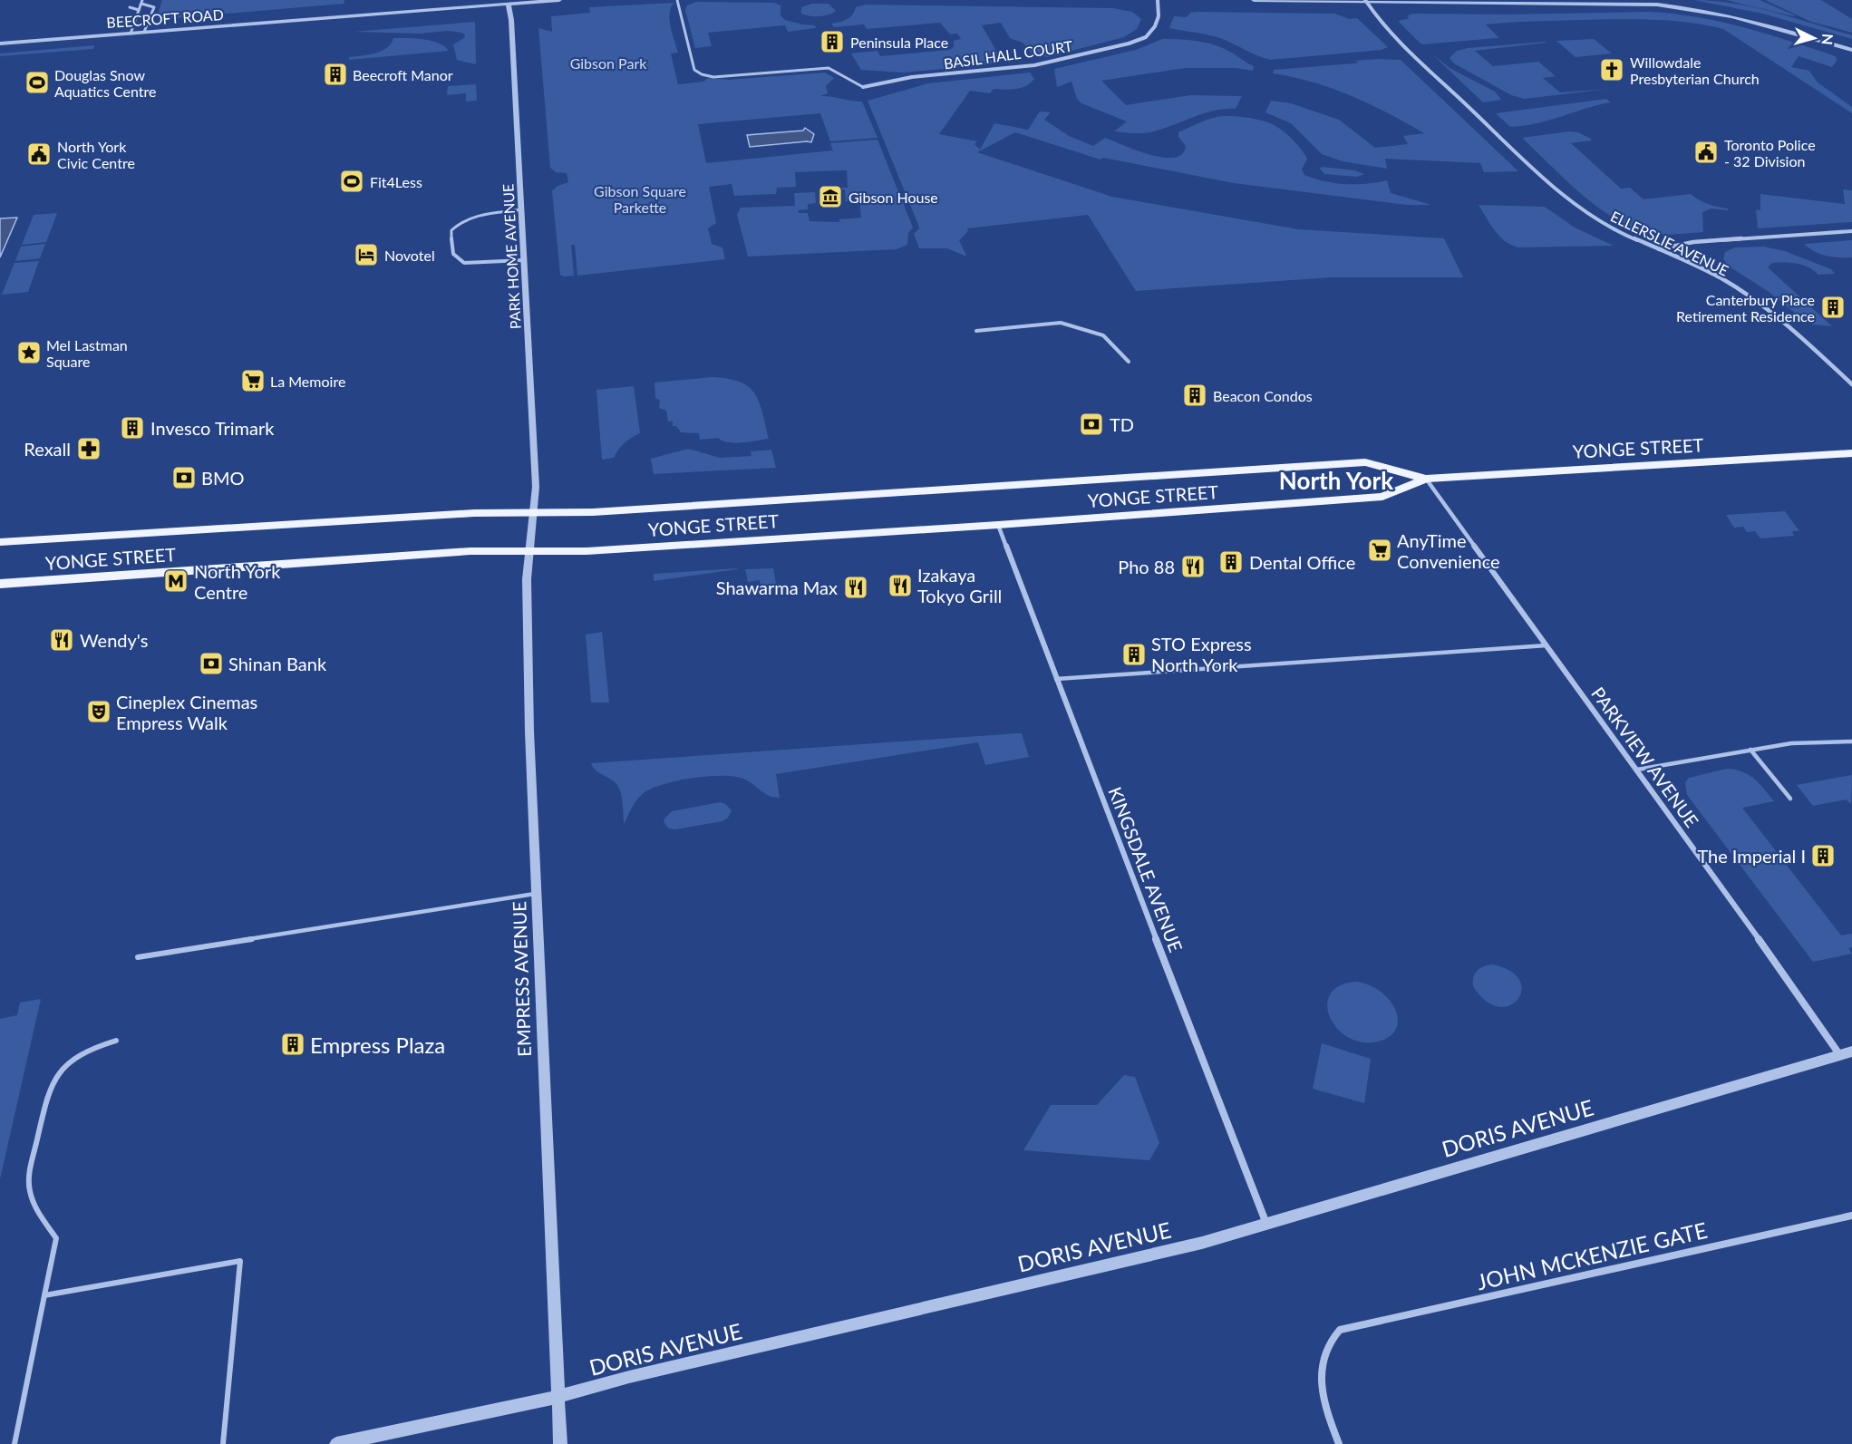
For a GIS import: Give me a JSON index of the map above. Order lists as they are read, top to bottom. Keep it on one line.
{"streets":{"main road":["YONGE STREET"],"street":["BEECROFT ROAD","BASIL HALL COURT","ELLERSLIE AVENUE","PARK HOME AVENUE","PARKVIEW AVENUE","KINGSDALE AVENUE","EMPRESS AVENUE","DORIS AVENUE","JOHN MCKENZIE GATE"]},"crossings":[["BEECROFT ROAD","PARK HOME AVENUE"],["PARK HOME AVENUE","YONGE STREET"],["PARK HOME AVENUE","EMPRESS AVENUE"],["YONGE STREET","PARKVIEW AVENUE"],["YONGE STREET","KINGSDALE AVENUE"],["YONGE STREET","EMPRESS AVENUE"],["PARKVIEW AVENUE","DORIS AVENUE"],["KINGSDALE AVENUE","DORIS AVENUE"],["EMPRESS AVENUE","DORIS AVENUE"]],"districts":["North York"],"parks":["Gibson Park","Gibson Square Parkette"],"places":{"building":["Peninsula Place","Beecroft Manor","Canterbury Place Retirement Residence","Beacon Condos","Invesco Trimark","Dental Office","STO Express North York","The Imperial I","Empress Plaza"],"church":["Willowdale Presbyterian Church"],"sports":["Douglas Snow Aquatics Centre","Fit4Less"],"public building":["Toronto Police - 32 Division","North York Civic Centre"],"museum":["Gibson House"],"hotel":["Novotel"],"place":["Mel Lastman Square"],"supermarket":["La Memoire","AnyTime Convenience"],"bank":["TD","BMO","Shinan Bank"],"pharmacy":["Rexall"],"restaurant":["Pho 88","Izakaya Tokyo Grill","Shawarma Max","Wendy's"],"metro station":["North York Centre"],"theatre":["Cineplex Cinemas Empress Walk"]},"north":"right"}
